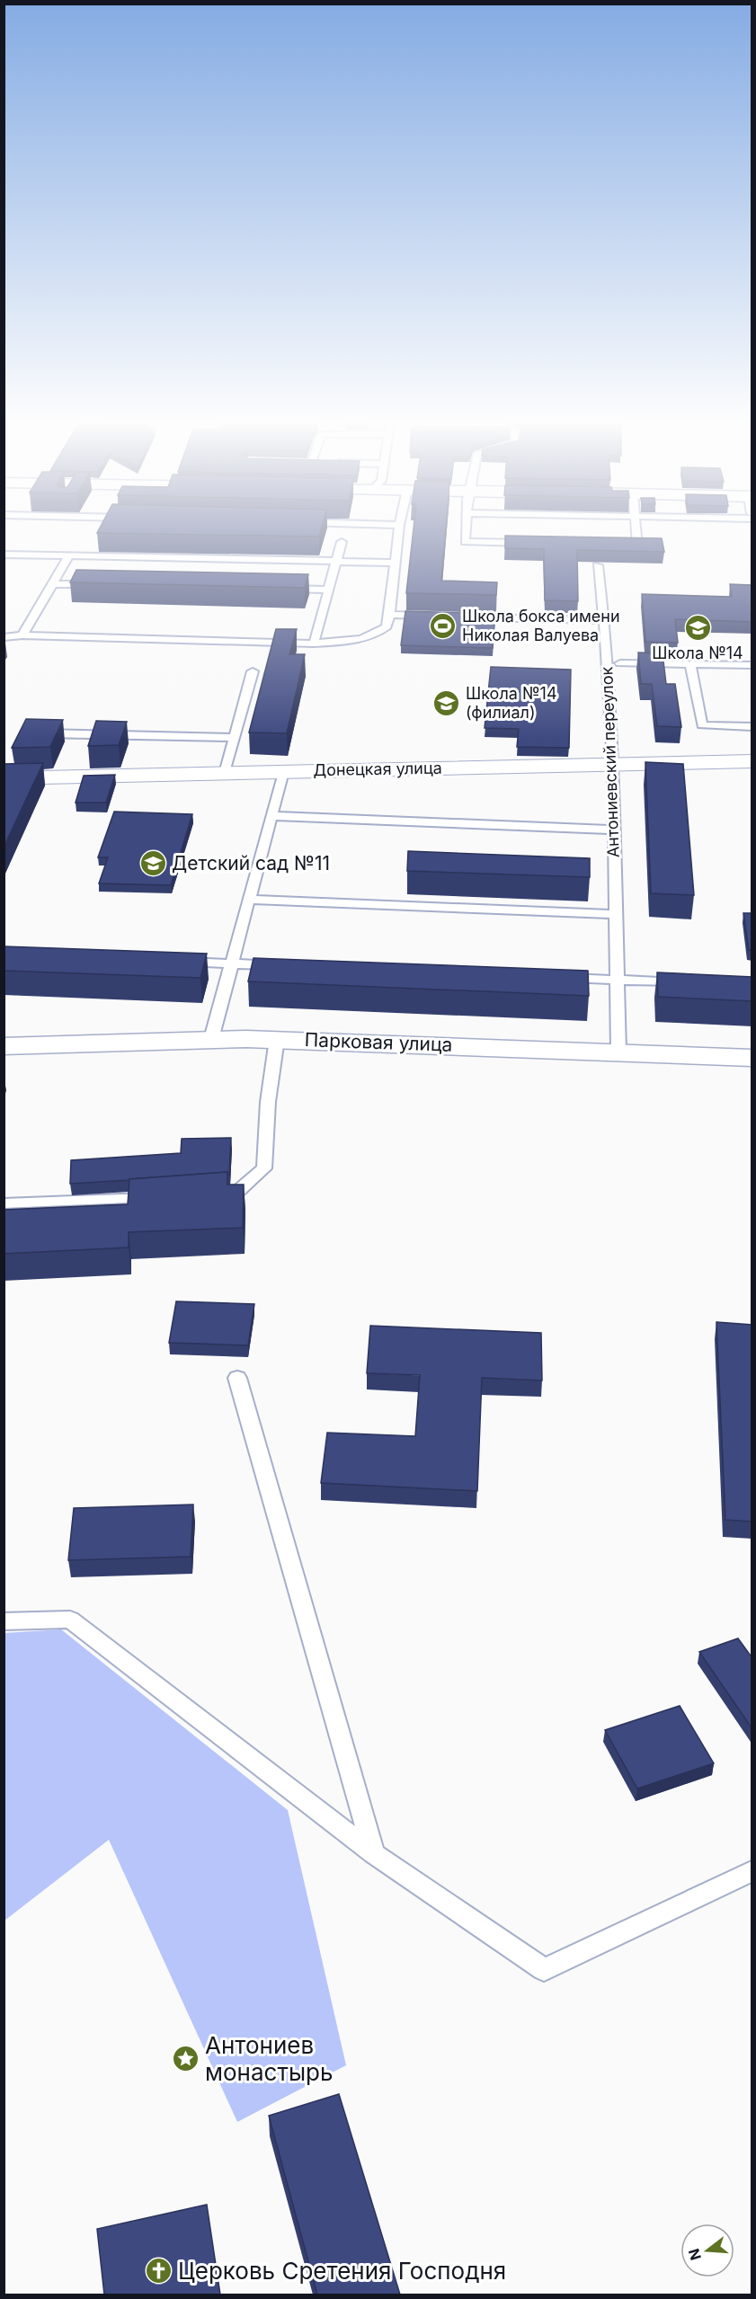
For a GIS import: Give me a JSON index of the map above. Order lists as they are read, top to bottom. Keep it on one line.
{"streets":{"main road":["Парковая улица"],"street":["Донецкая улица"],"lane":["Антониевский переулок"]},"crossings":[["Антониевский переулок","Донецкая улица"],["Антониевский переулок","Парковая улица"]],"places":{"sports":["Школа бокса имени Николая Валуева"],"school or university":["Школа №14","Школа №14 (филиал)","Детский сад №11"],"place":["Антониев монастырь"],"church":["Церковь Сретения Господня"]},"north":"left"}
